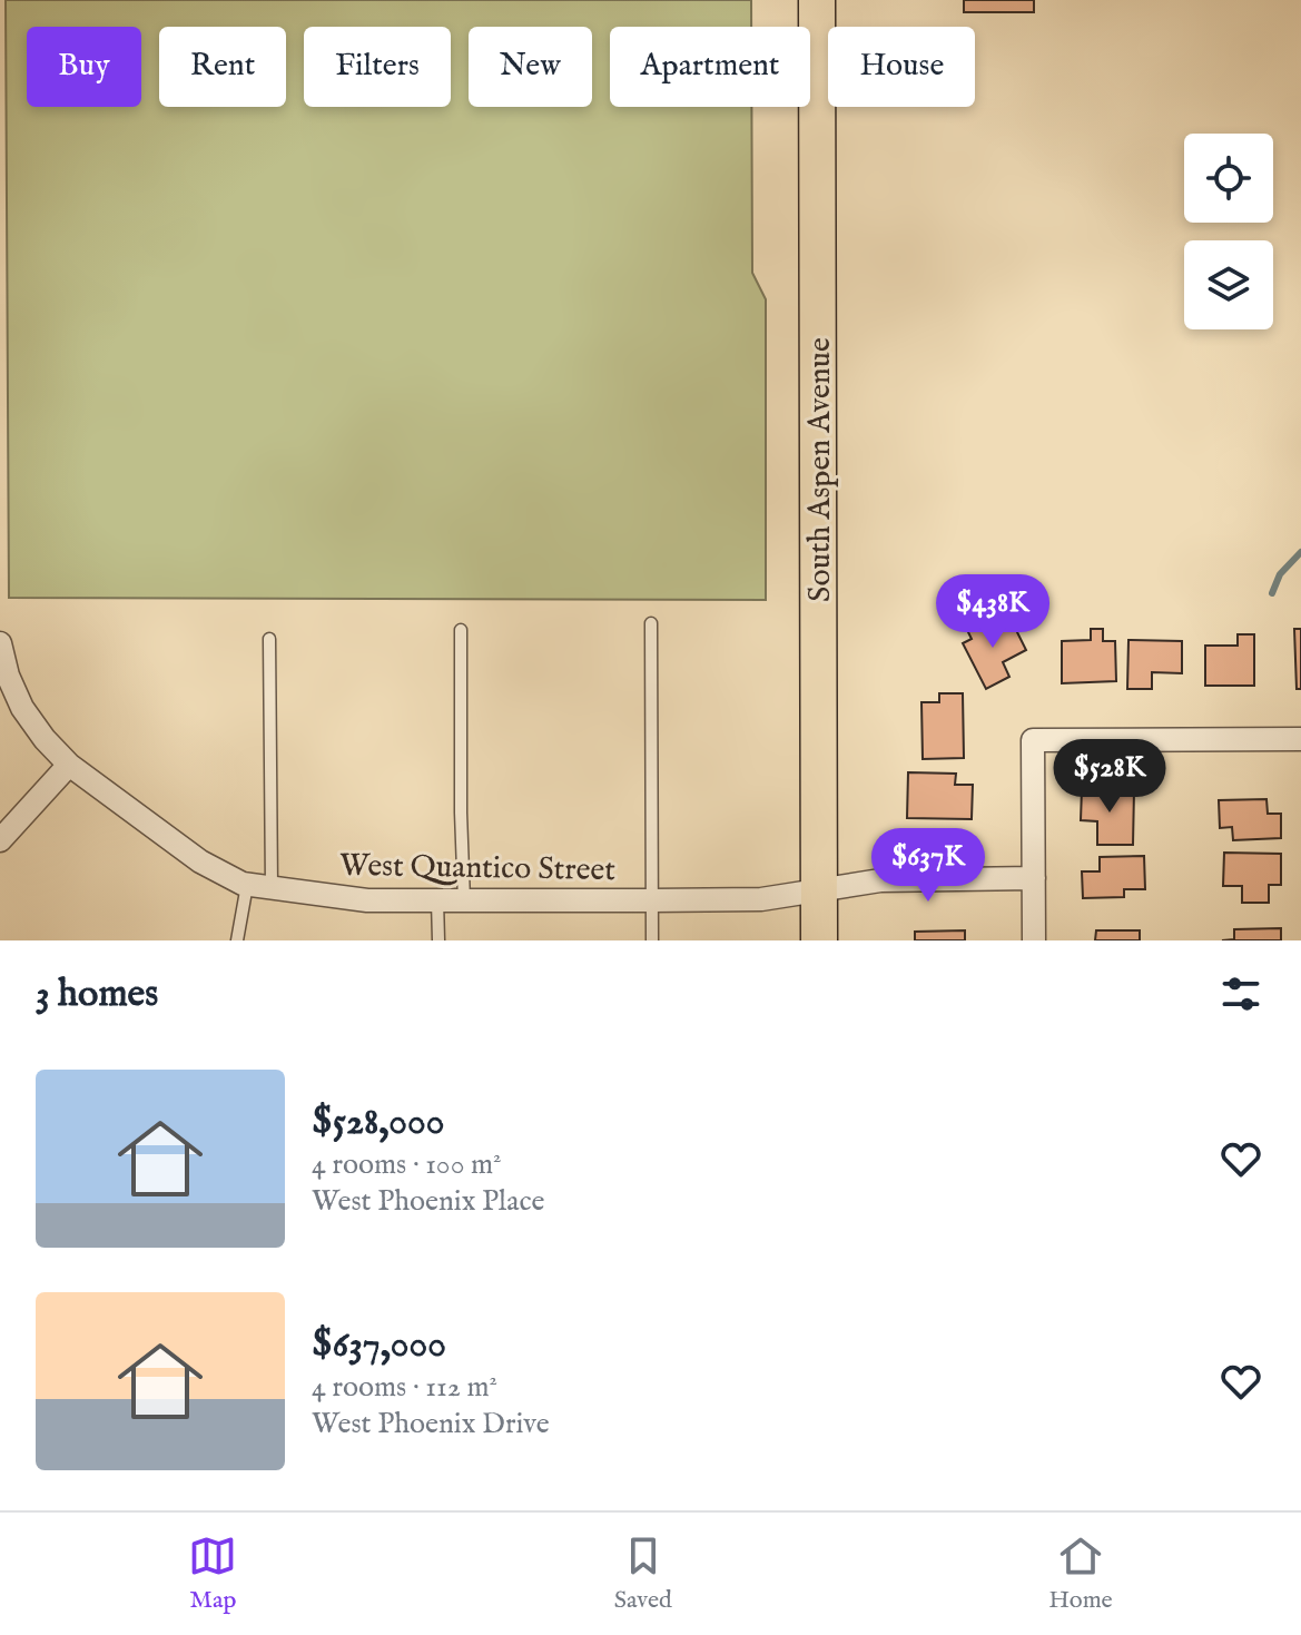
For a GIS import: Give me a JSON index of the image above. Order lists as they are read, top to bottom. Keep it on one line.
{"streets":{"main road":["South Aspen Avenue"],"street":["West Quantico Street"]},"crossings":[["South Aspen Avenue","West Quantico Street"]],"page":{"chip":["Buy","Rent","Filters","New","Apartment","House"],"price":["$438K","$528K","$637K"],"heading":"3 homes","list":[{"name":"$528,000","note":"4 rooms · 100 m² · West Phoenix Place"},{"name":"$637,000","note":"4 rooms · 112 m² · West Phoenix Drive"}],"tabs":["Map","Saved","Home"]}}
